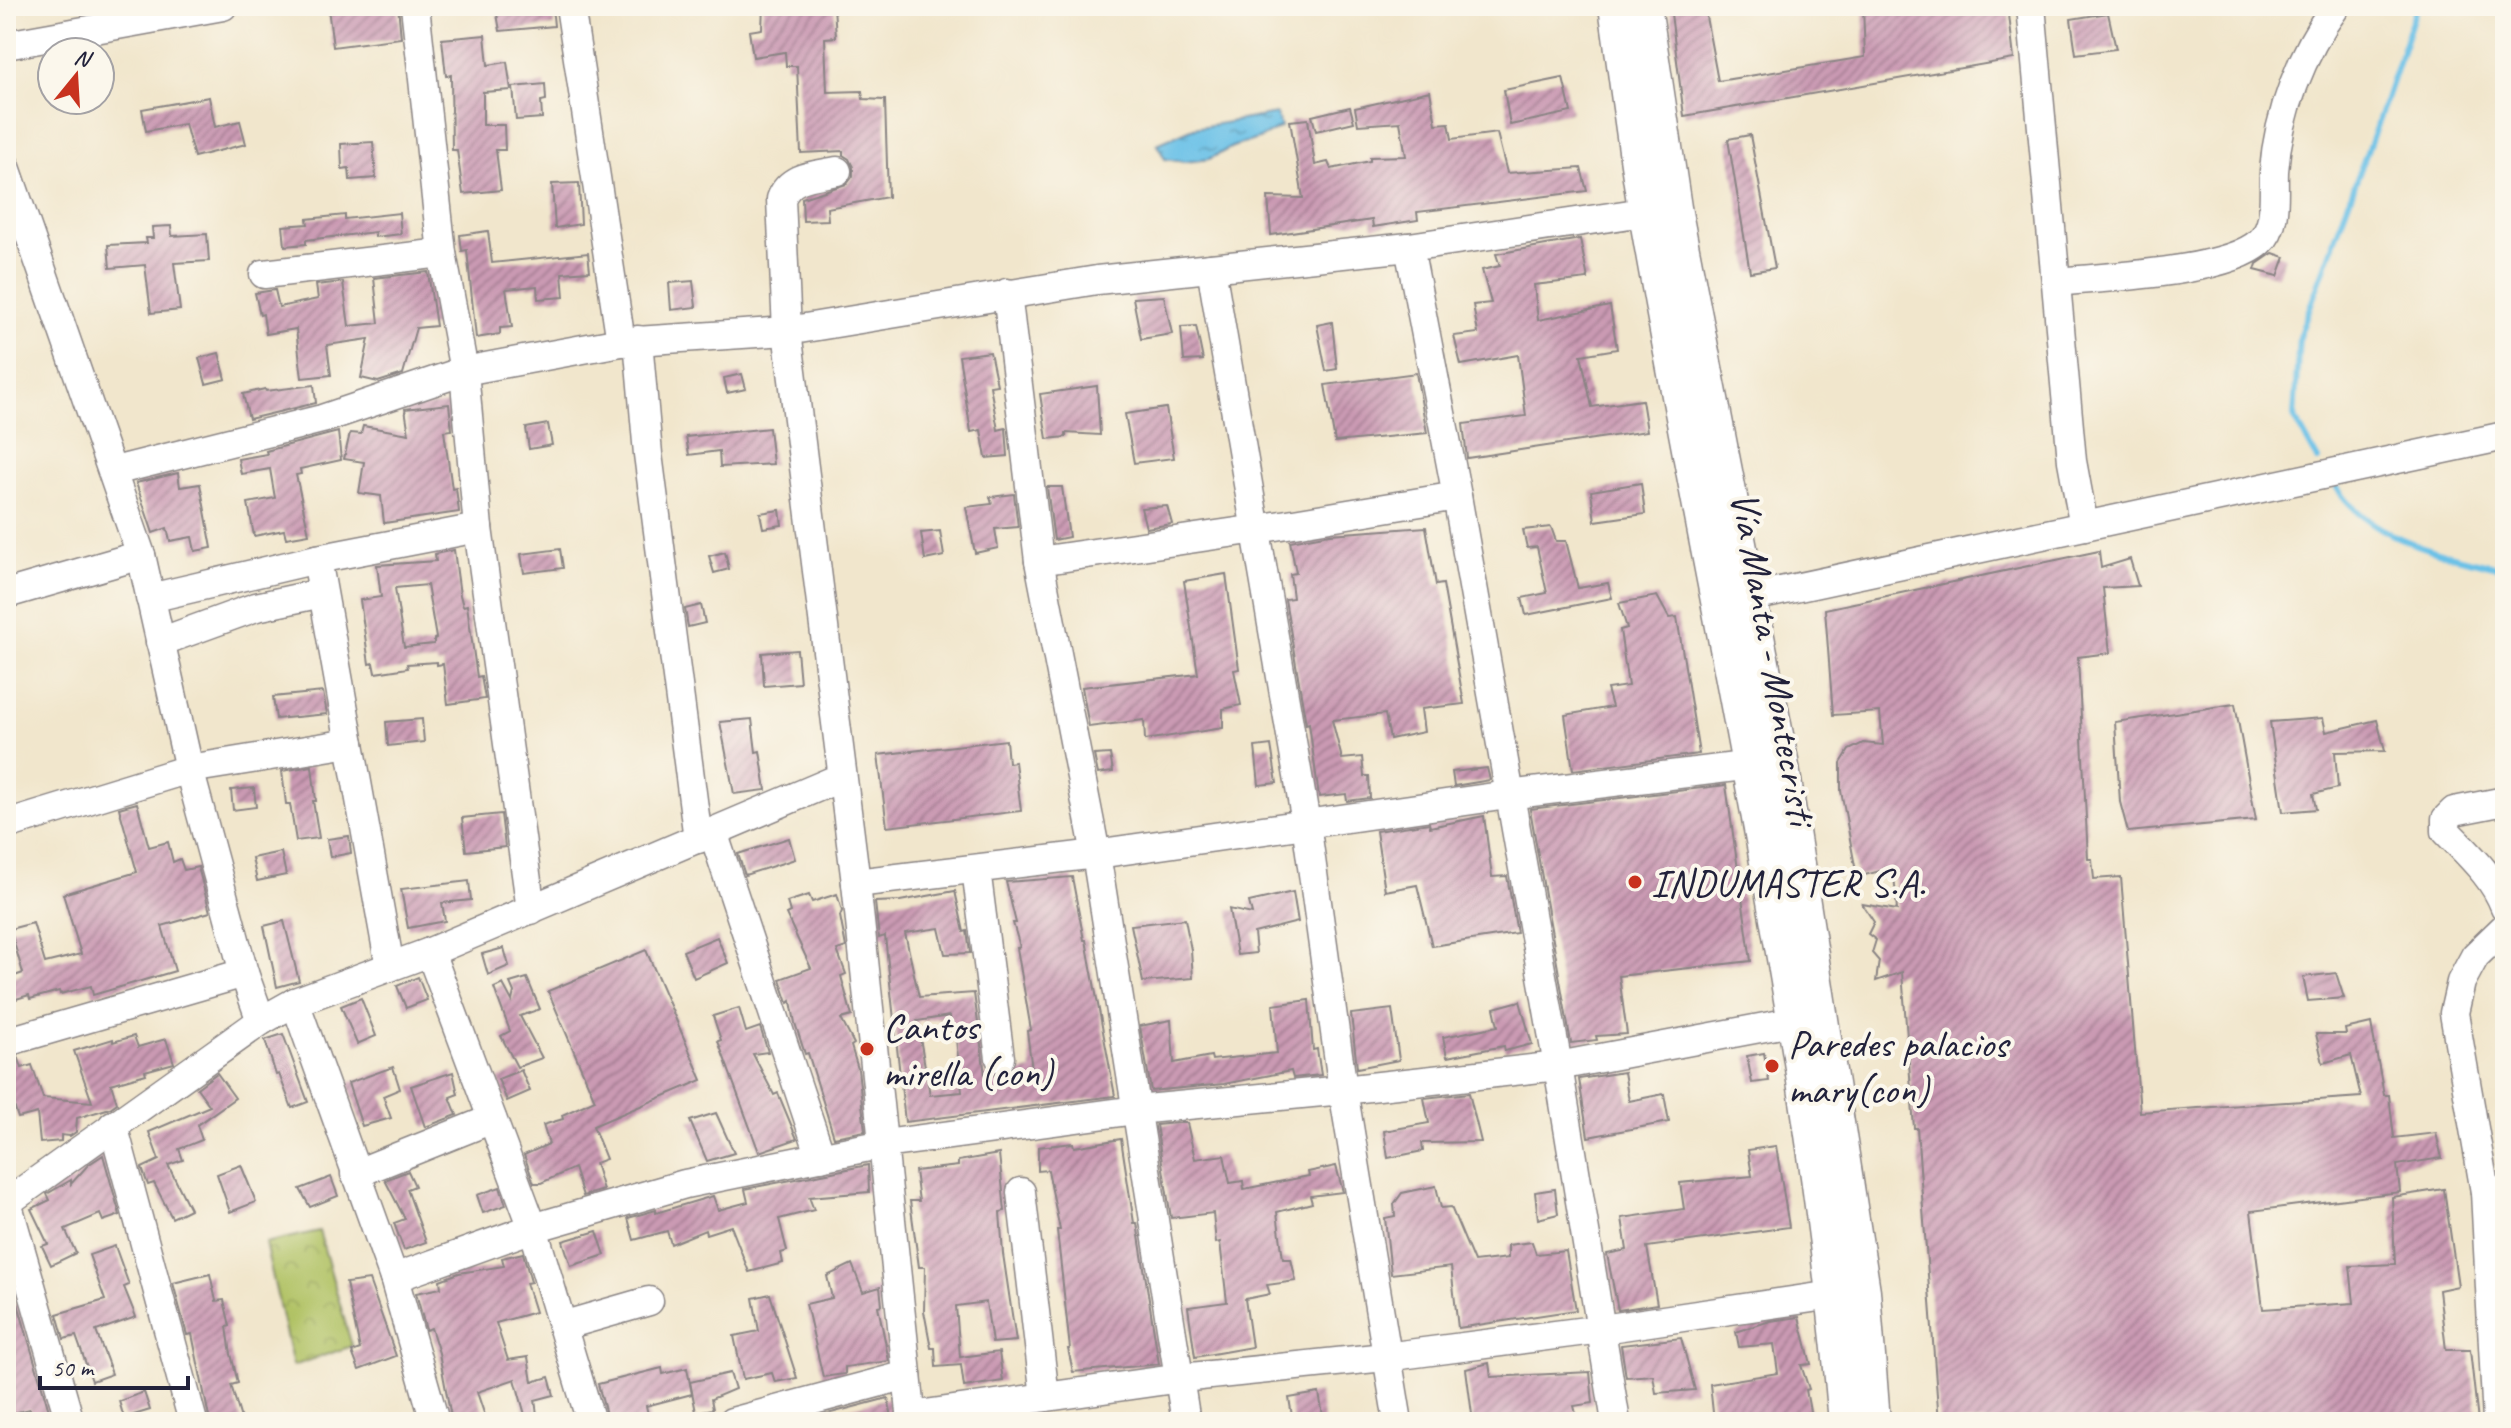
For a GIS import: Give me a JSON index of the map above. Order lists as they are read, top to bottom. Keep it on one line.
{"streets":{"main road":["Vía Manta - Montecristi"]},"places":["INDUMASTER S.A.","Cantos mirella (con)","Paredes palacios mary(con)"],"scale_bar":"50 m","north":"top"}
